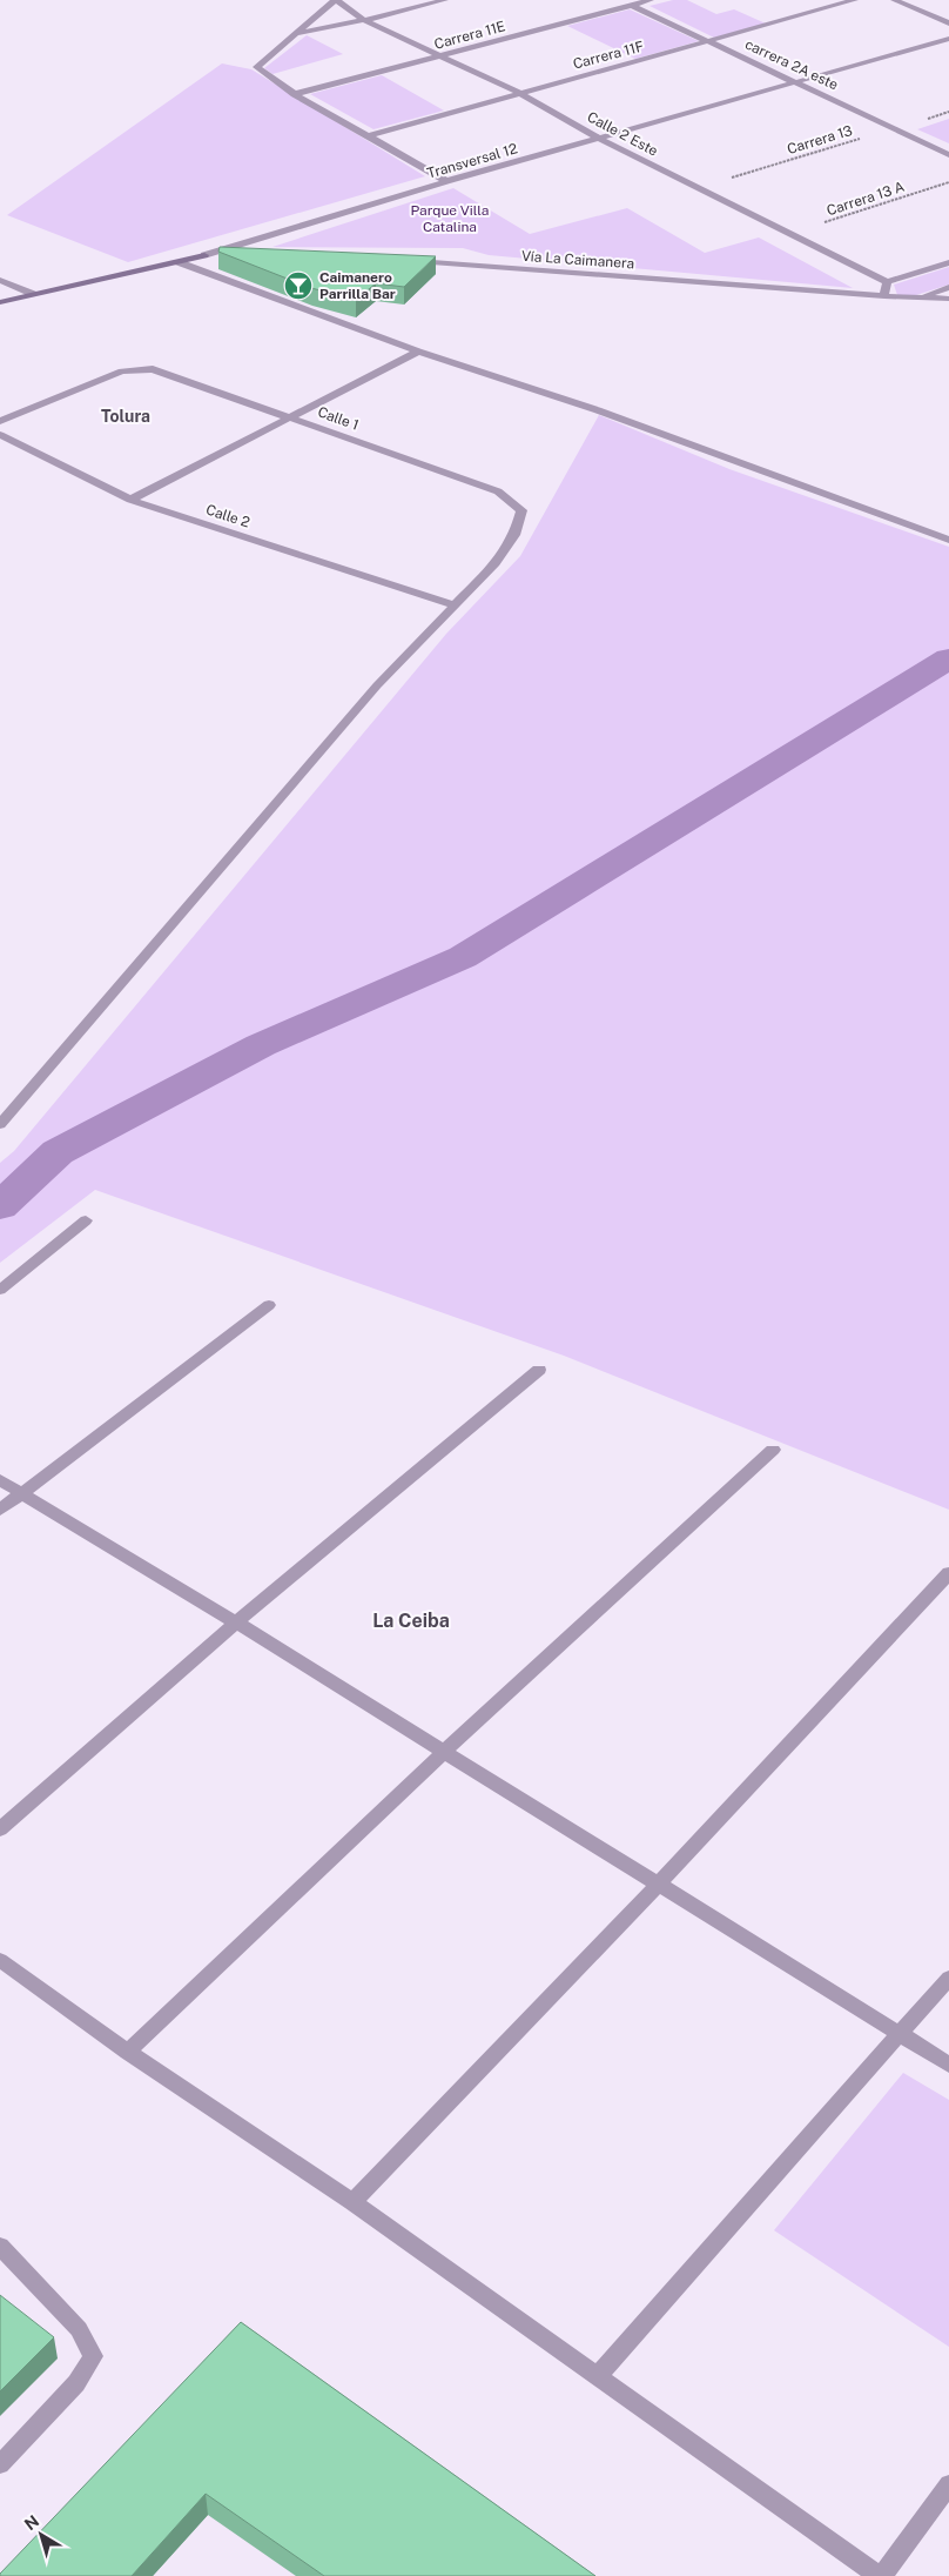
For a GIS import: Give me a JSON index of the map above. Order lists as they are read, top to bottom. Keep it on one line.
{"streets":{"street":["Carrera 11E","Carrera 11F","carrera 2A este","Calle 2 Este","Transversal 12","Vía La Caimanera","Calle 1","Calle 2"],"path":["Carrera 13","Carrera 13 A"]},"crossings":[["Carrera 11E","carrera 2A este"],["Carrera 11E","Calle 2 Este"],["Carrera 11F","carrera 2A este"],["Carrera 11F","Calle 2 Este"],["carrera 2A este","Carrera 13"],["carrera 2A este","Transversal 12"],["Calle 2 Este","Carrera 13"],["Calle 2 Este","Transversal 12"],["Calle 2 Este","Carrera 13 A"],["Calle 1","Calle 2"]],"districts":["Tolura","La Ceiba"],"parks":["Parque Villa Catalina"],"places":{"bar":["Caimanero Parrilla Bar"]},"north":"top left"}
